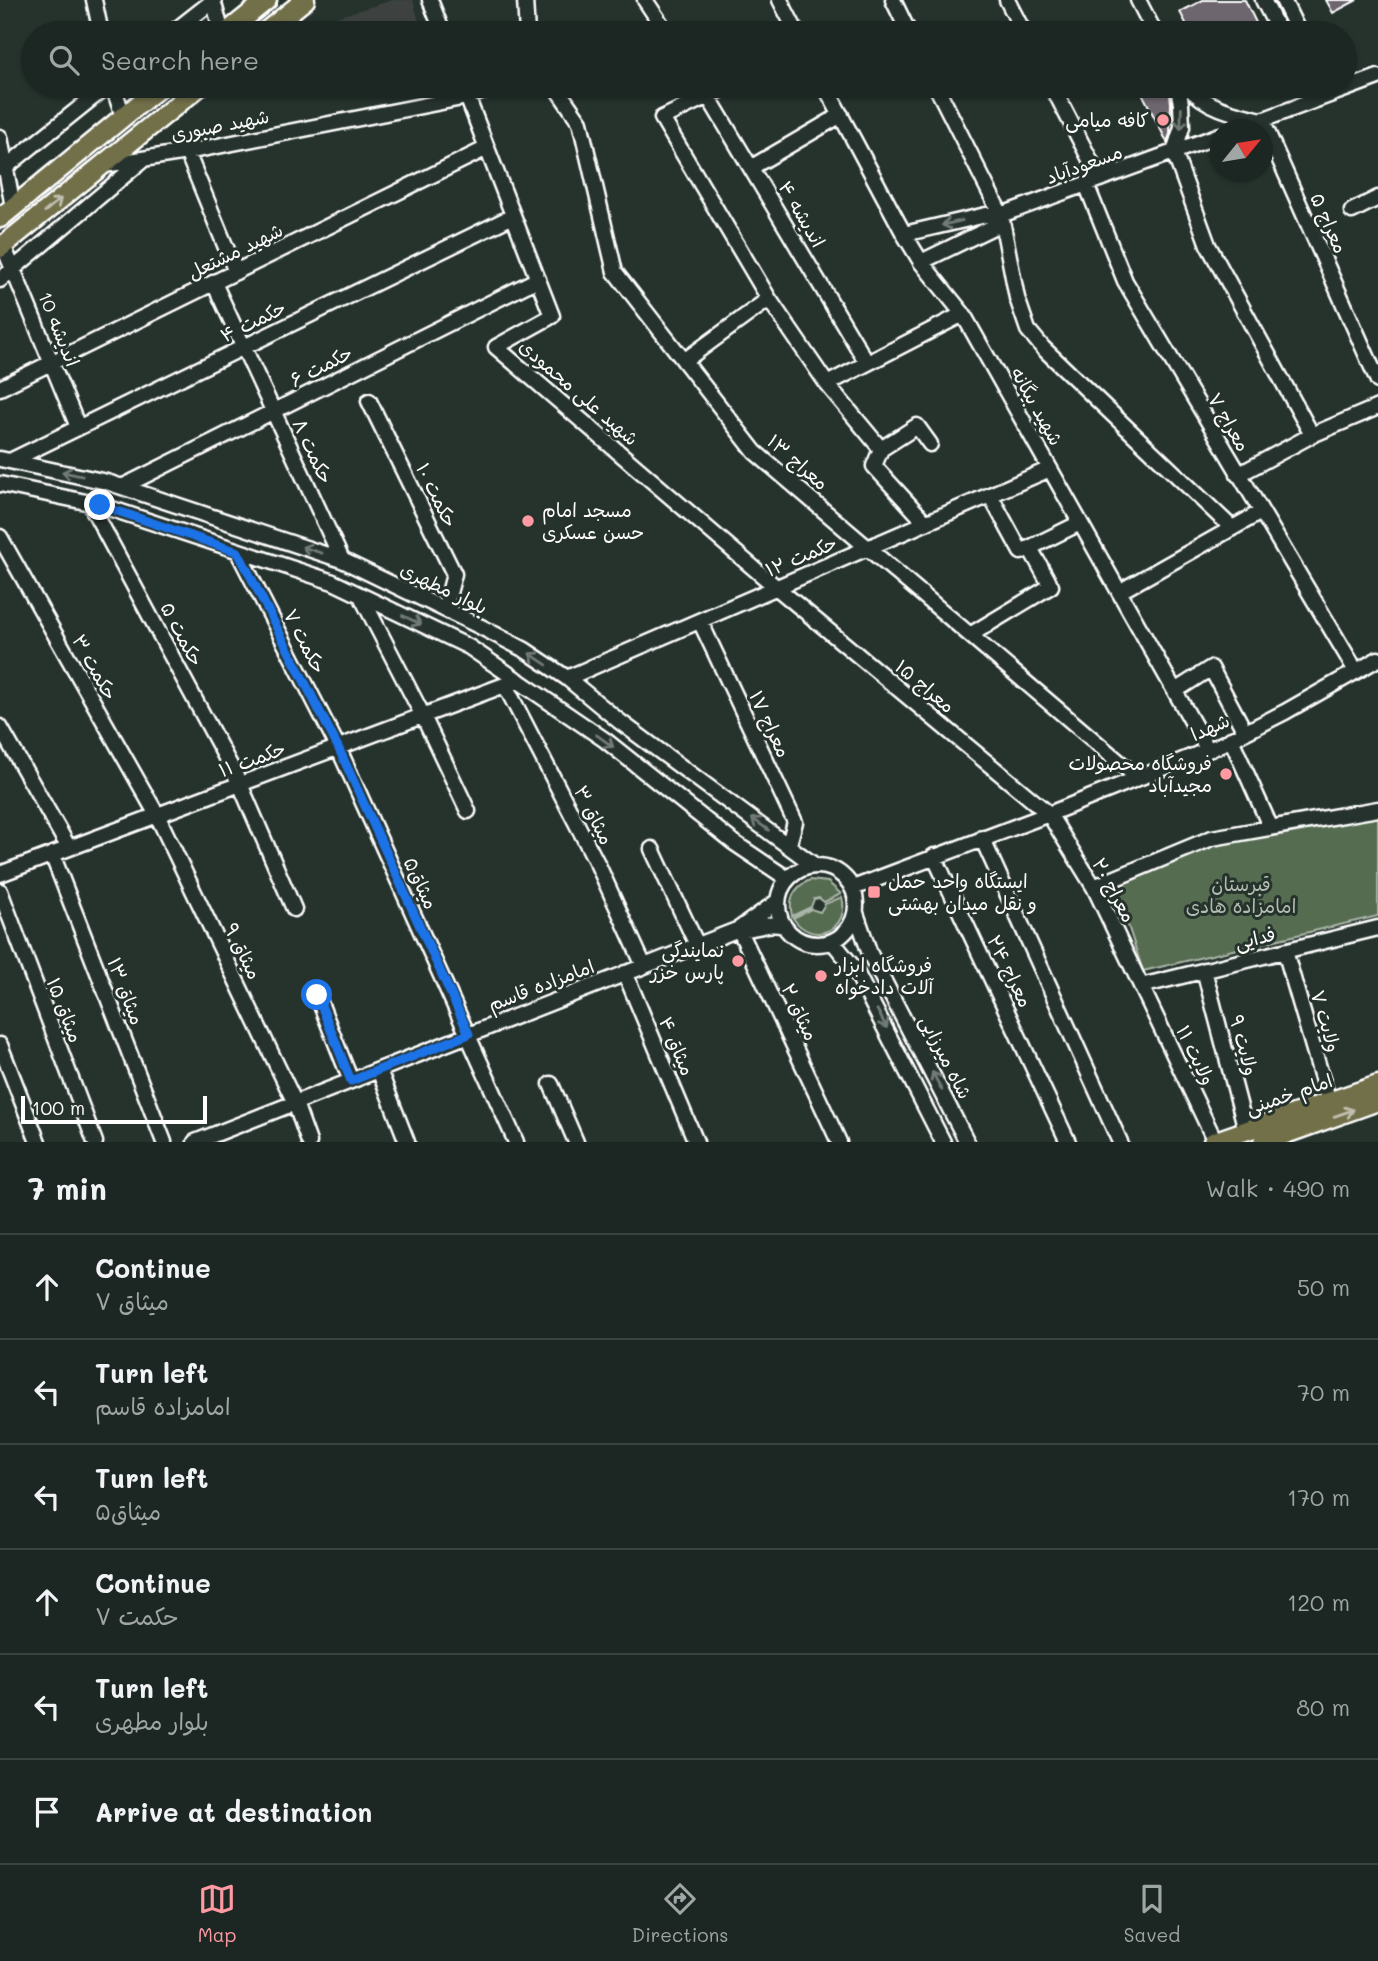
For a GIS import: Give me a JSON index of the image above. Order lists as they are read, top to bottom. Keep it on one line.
{"streets":{"main road":["امام خمینی"],"street":["شهید صبوری","مسعودآباد","اندیشه ۴","معراج ۵","شهید مشتعل","حکمت ۴","اندیشه 10","حکمت ۶","شهید علی محمودی","شهید بیگانه","معراج ۷","حکمت ۸","معراج ۱۳","حکمت ۱۰","حکمت ۱۲","بلوار مطهری","حکمت ۵","حکمت ۷","حکمت ۳","معراج ۱۵","معراج ۱۷","شهدا","حکمت ۱۱","میثاق ۳","میثاق۵","معراج ۲۰","فدایی","میثاق ۹","معراج ۲۴","امامزاده قاسم","میثاق ۱۳","میثاق ۱۵","میثاق ۲","ولایت ۷","ولایت ۹","میثاق ۴","ولایت ۱۱","شاه میرزایی"]},"crossings":[["مسعودآباد","شهید بیگانه"],["مسعودآباد","معراج ۷"],["شهید مشتعل","اندیشه 10"],["شهید مشتعل","شهید علی محمودی"],["شهید مشتعل","حکمت ۸"],["حکمت ۴","اندیشه 10"],["حکمت ۴","شهید علی محمودی"],["حکمت ۴","حکمت ۸"],["حکمت ۴","بلوار مطهری"],["حکمت ۶","شهید علی محمودی"],["حکمت ۶","حکمت ۸"],["حکمت ۶","بلوار مطهری"],["شهید علی محمودی","حکمت ۱۲"],["شهید علی محمودی","معراج ۱۵"],["شهید بیگانه","حکمت ۱۲"],["شهید بیگانه","شهدا"],["معراج ۷","شهدا"],["حکمت ۸","بلوار مطهری"],["معراج ۱۳","حکمت ۱۲"],["معراج ۱۳","شهدا"],["حکمت ۱۰","بلوار مطهری"],["حکمت ۱۲","بلوار مطهری"],["حکمت ۱۲","معراج ۱۵"],["حکمت ۱۲","معراج ۱۷"],["بلوار مطهری","معراج ۱۷"],["بلوار مطهری","شهدا"],["بلوار مطهری","امامزاده قاسم"],["بلوار مطهری","شاه میرزایی"],["حکمت ۵","حکمت ۱۱"],["حکمت ۷","حکمت ۱۱"],["حکمت ۷","میثاق۵"],["حکمت ۳","حکمت ۱۱"],["حکمت ۳","میثاق ۹"],["معراج ۱۵","شهدا"],["معراج ۱۵","معراج ۲۰"],["شهدا","معراج ۲۰"],["شهدا","معراج ۲۴"],["شهدا","امامزاده قاسم"],["شهدا","شاه میرزایی"],["حکمت ۱۱","میثاق ۳"],["حکمت ۱۱","میثاق۵"],["حکمت ۱۱","میثاق ۹"],["حکمت ۱۱","میثاق ۱۳"],["میثاق ۳","امامزاده قاسم"],["میثاق۵","امامزاده قاسم"],["معراج ۲۰","فدایی"],["معراج ۲۰","ولایت ۱۱"],["فدایی","ولایت ۷"],["فدایی","ولایت ۹"],["فدایی","ولایت ۱۱"],["میثاق ۹","امامزاده قاسم"],["امامزاده قاسم","میثاق ۲"],["امامزاده قاسم","میثاق ۴"],["امامزاده قاسم","شاه میرزایی"],["ولایت ۷","امام خمینی"],["ولایت ۹","امام خمینی"],["ولایت ۱۱","امام خمینی"]],"parks":["قبرستان امامزاده هادی"],"places":{"other":["کافه میامی","مسجد امام حسن عسکری","فروشگاه محصولات مجیدآباد","نمایندگی پارس خزر","فروشگاه ابزار آلات دادخواه"],"transit":["ایستگاه واحد حمل و نقل میدان بهشتی"]},"scale_bar":"100 m","north":"top right","page":{"search":"Search here","scale":"100 m","heading":["7 min","Walk · 490 m"],"list":[["Continue","میثاق ۷","50 m"],["Turn left","امامزاده قاسم","70 m"],["Turn left","میثاق۵","170 m"],["Continue","حکمت ۷","120 m"],["Turn left","بلوار مطهری","80 m"],"Arrive at destination"],"nav":["Map","Directions","Saved"]}}
